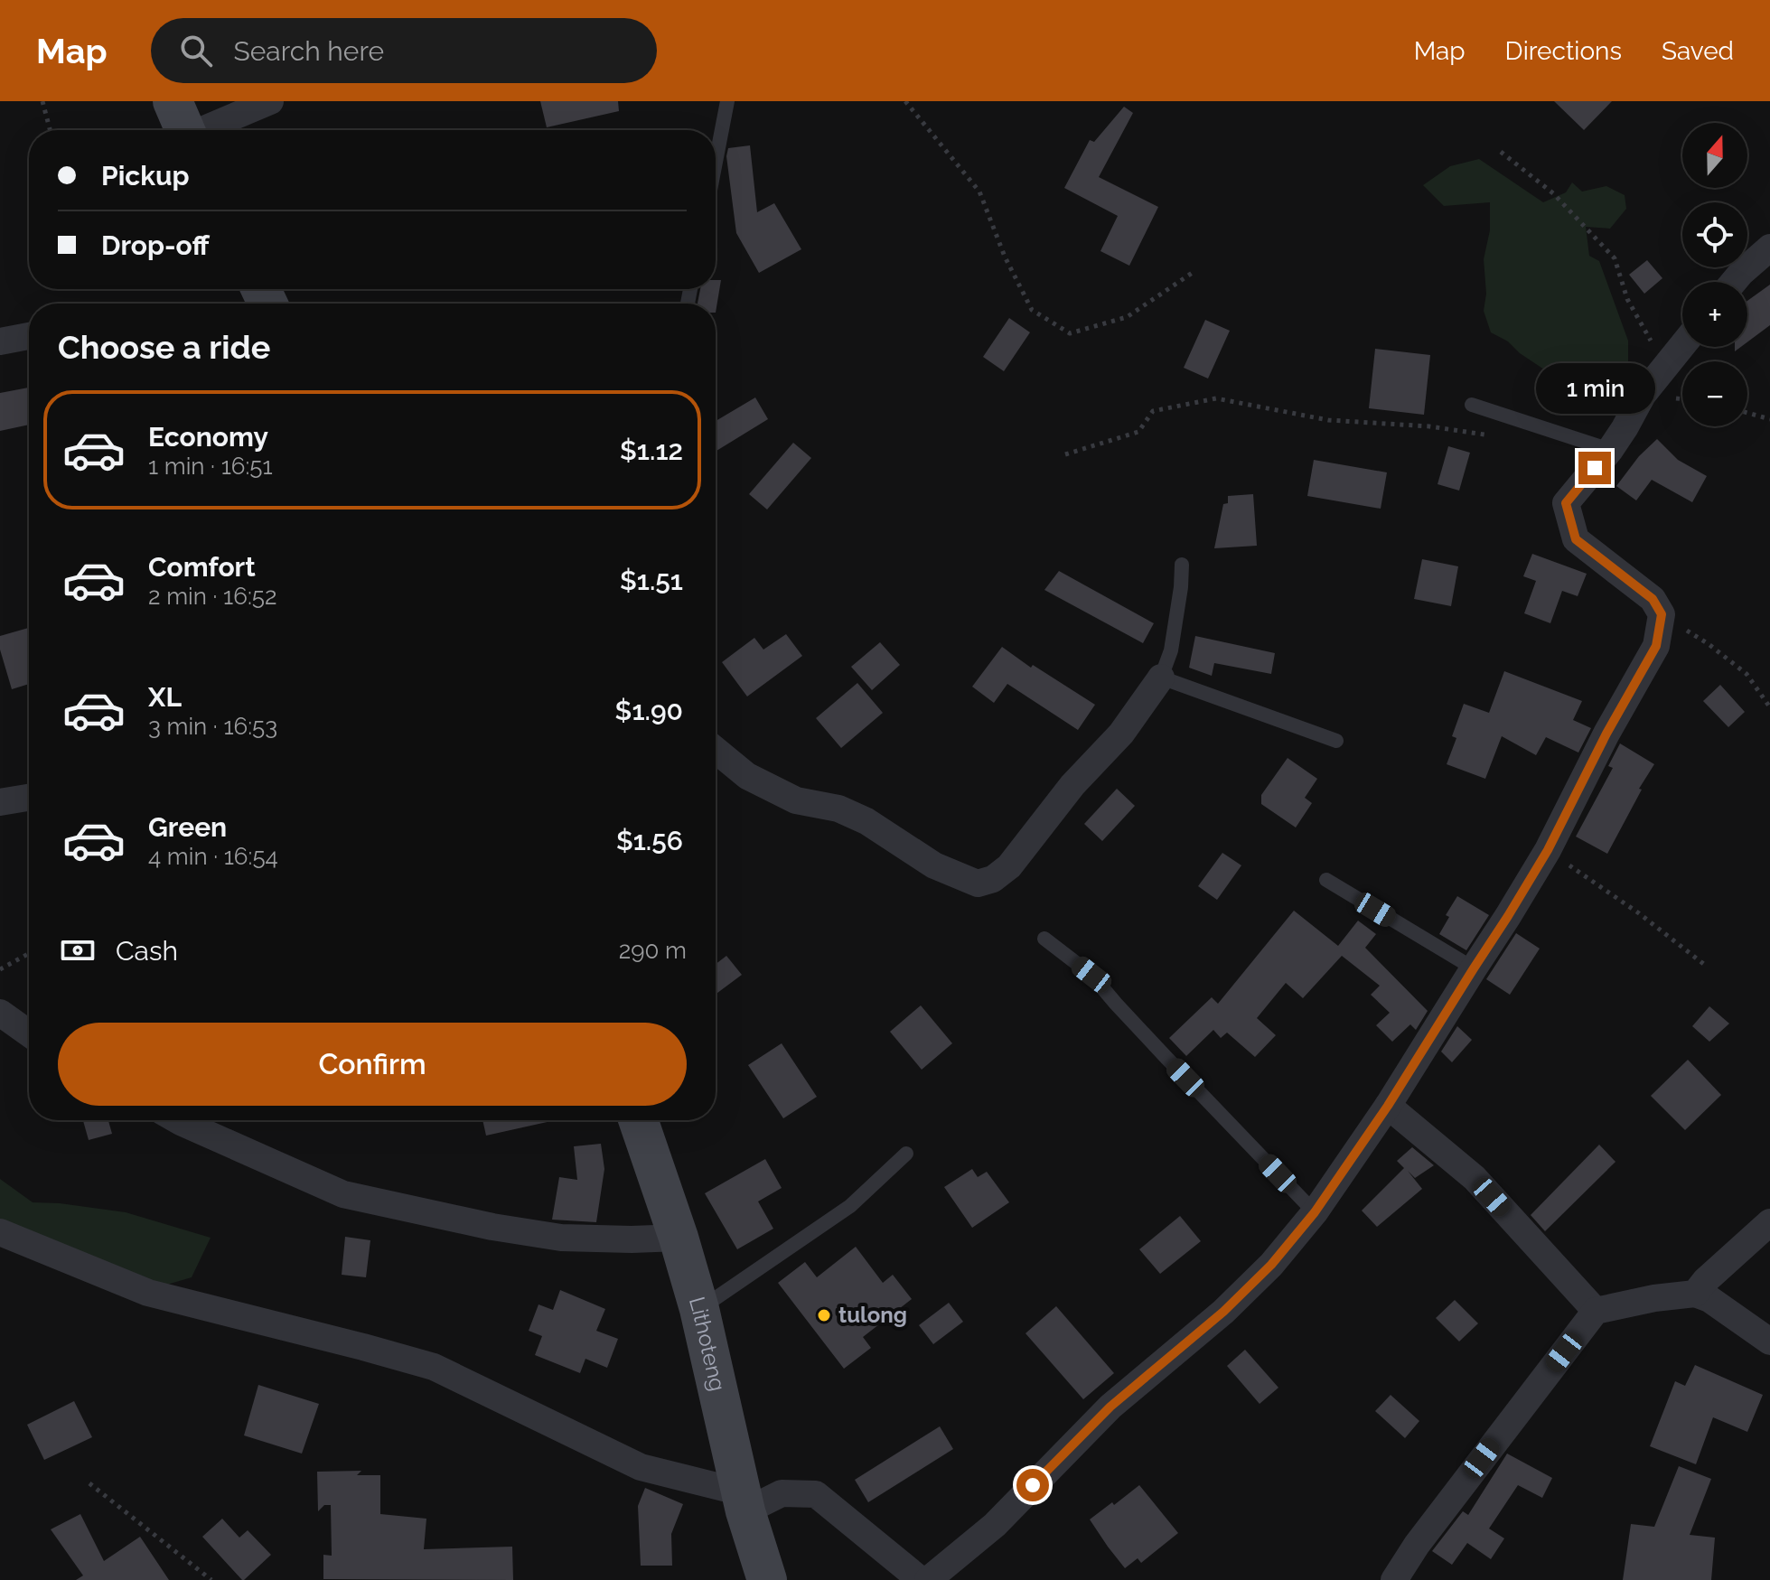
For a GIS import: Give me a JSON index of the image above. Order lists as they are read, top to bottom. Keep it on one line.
{"streets":{"main road":["Lithoteng"]},"places":["tulong"],"north":"top","page":{"header":"Map","search":"Search here","nav":["Map","Directions","Saved"],"map_buttons":["+","−"],"banner":["Pickup","Drop-off"],"heading":"Choose a ride","bubble":"1 min","list":[{"name":"Economy","note":"1 min · 16:51","value":"$1.12"},{"name":"Comfort","note":"2 min · 16:52","value":"$1.51"},{"name":"XL","note":"3 min · 16:53","value":"$1.90"},{"name":"Green","note":"4 min · 16:54","value":"$1.56"}],"pay":["Cash","290 m"],"buttons":"Confirm"}}
